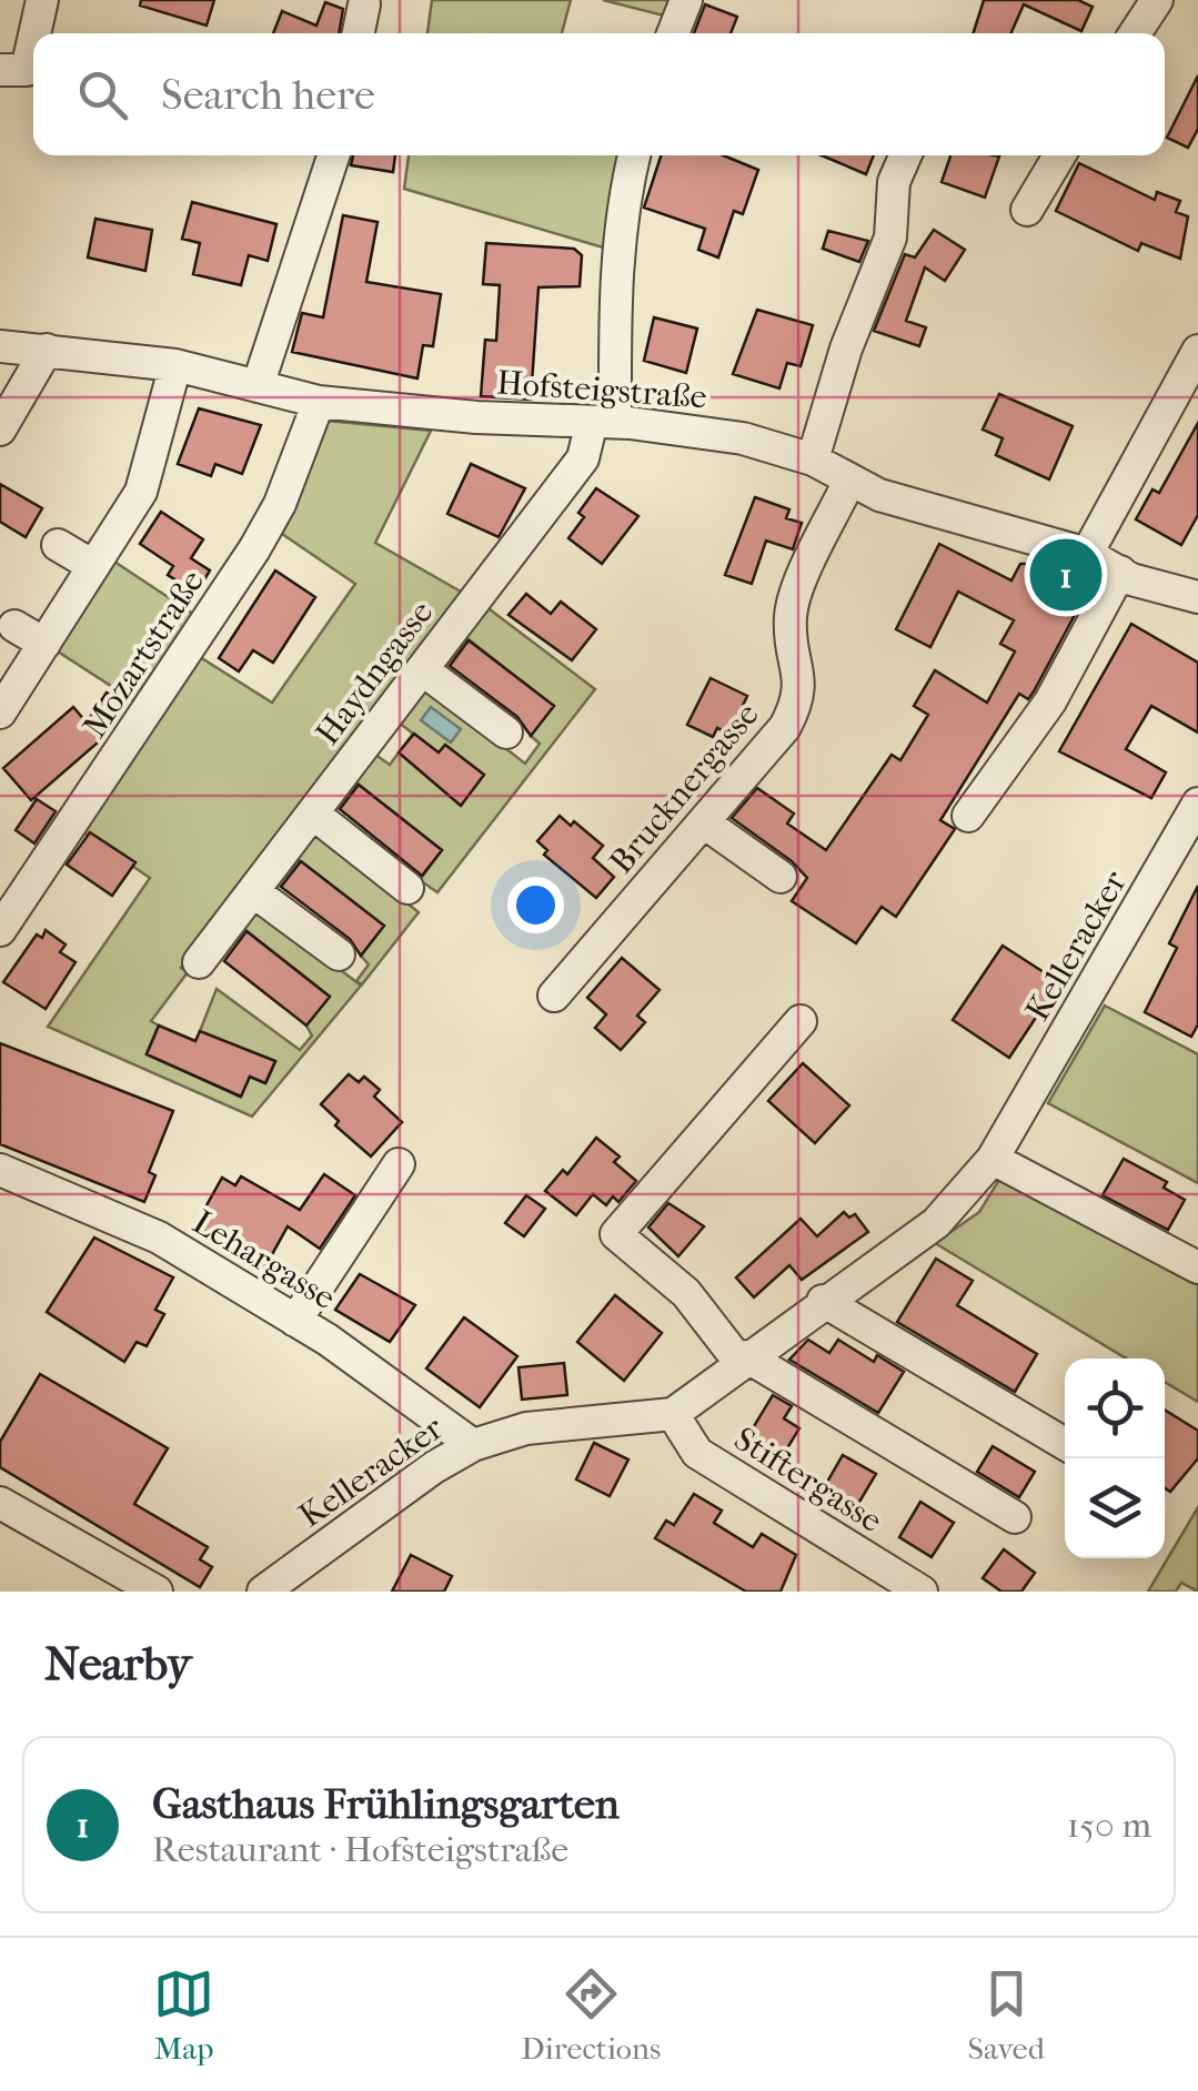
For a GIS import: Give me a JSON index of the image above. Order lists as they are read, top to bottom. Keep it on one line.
{"streets":{"street":["Hofsteigstraße","Mozartstraße","Haydngasse","Brucknergasse","Kelleracker","Lehargasse","Stiftergasse"]},"crossings":[["Hofsteigstraße","Mozartstraße"],["Hofsteigstraße","Haydngasse"],["Hofsteigstraße","Brucknergasse"],["Kelleracker","Lehargasse"],["Kelleracker","Stiftergasse"]],"page":{"search":"Search here","pins":"1","heading":"Nearby","list":[{"mark":"1","name":"Gasthaus Frühlingsgarten","note":"Restaurant · Hofsteigstraße","value":"150 m"}],"nav":["Map","Directions","Saved"]}}
